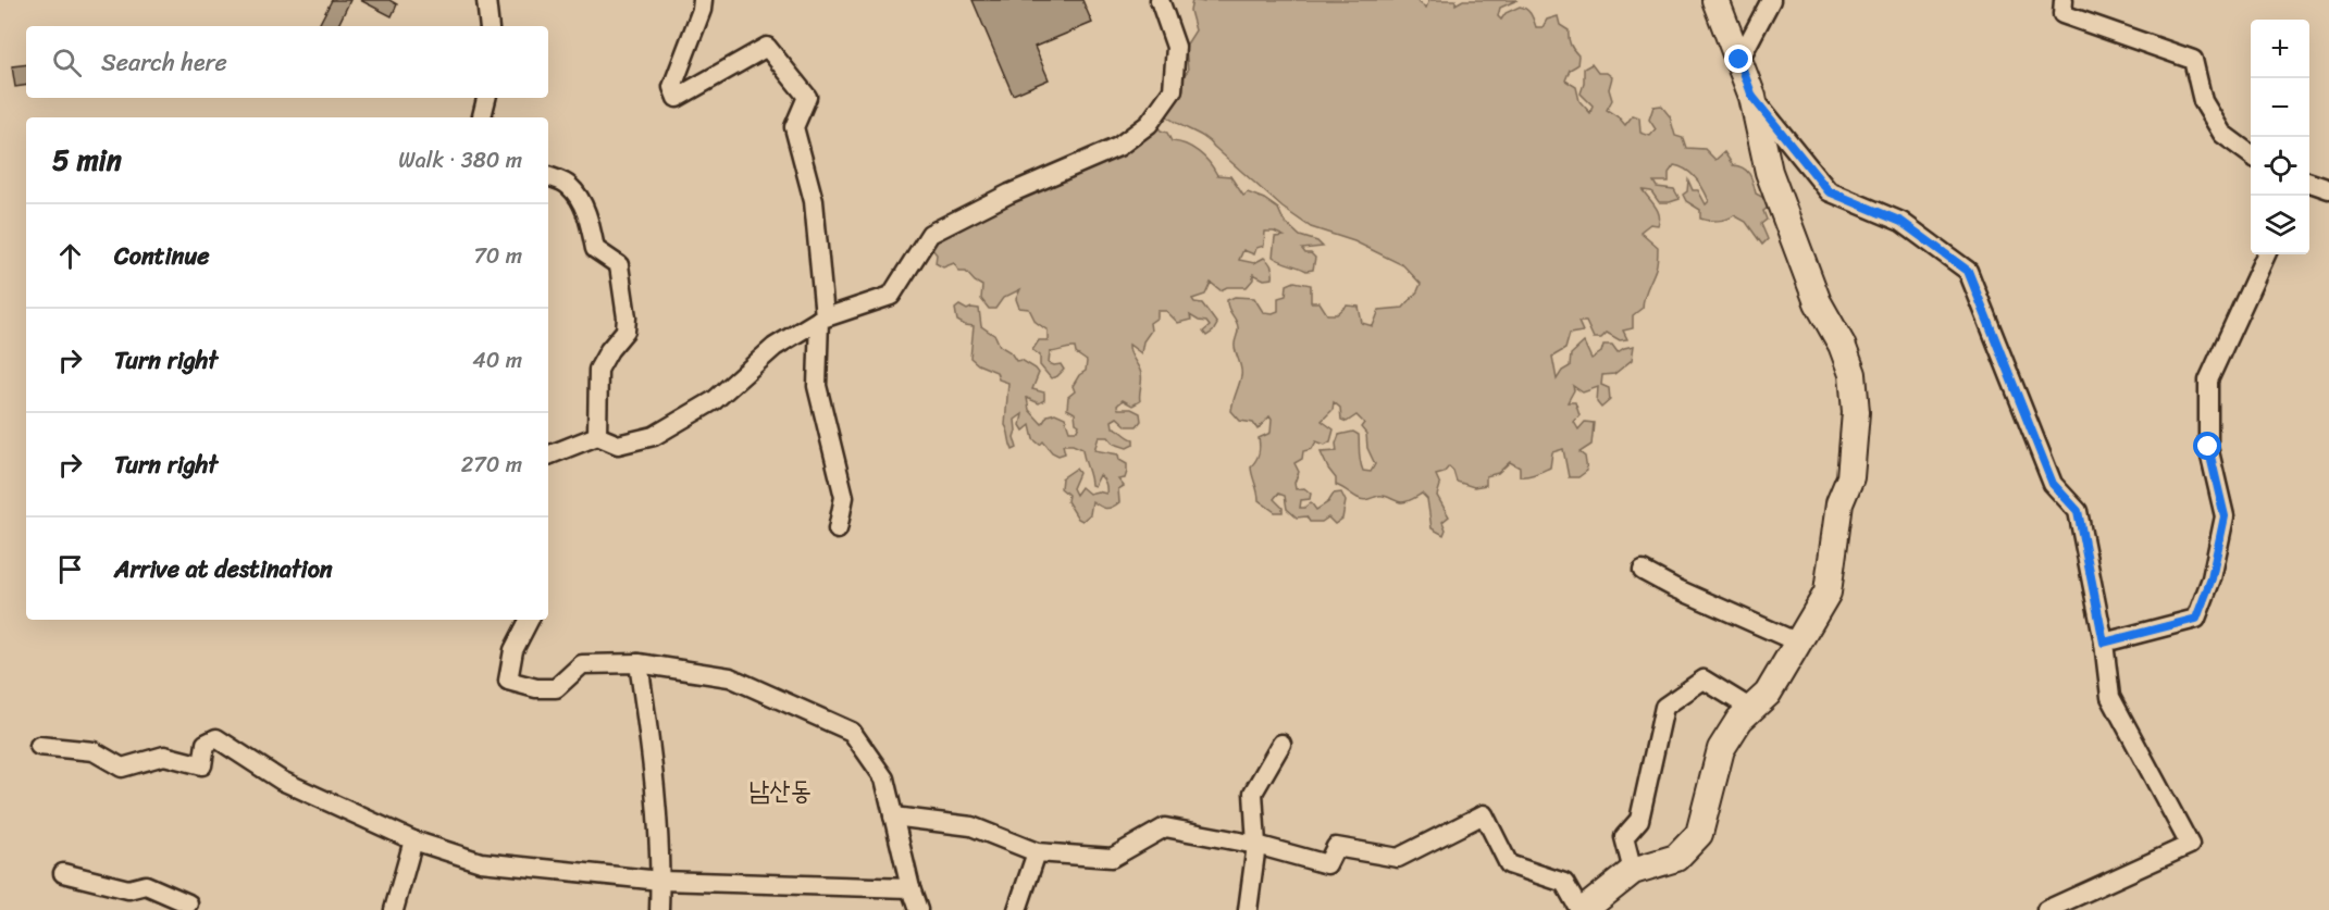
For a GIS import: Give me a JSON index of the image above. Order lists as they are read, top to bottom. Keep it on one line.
{"districts":["남산동"],"page":{"map_buttons":["+","−"],"search":"Search here","heading":["5 min","Walk · 380 m"],"list":[["Continue","70 m"],["Turn right","40 m"],["Turn right","270 m"],"Arrive at destination"]}}
